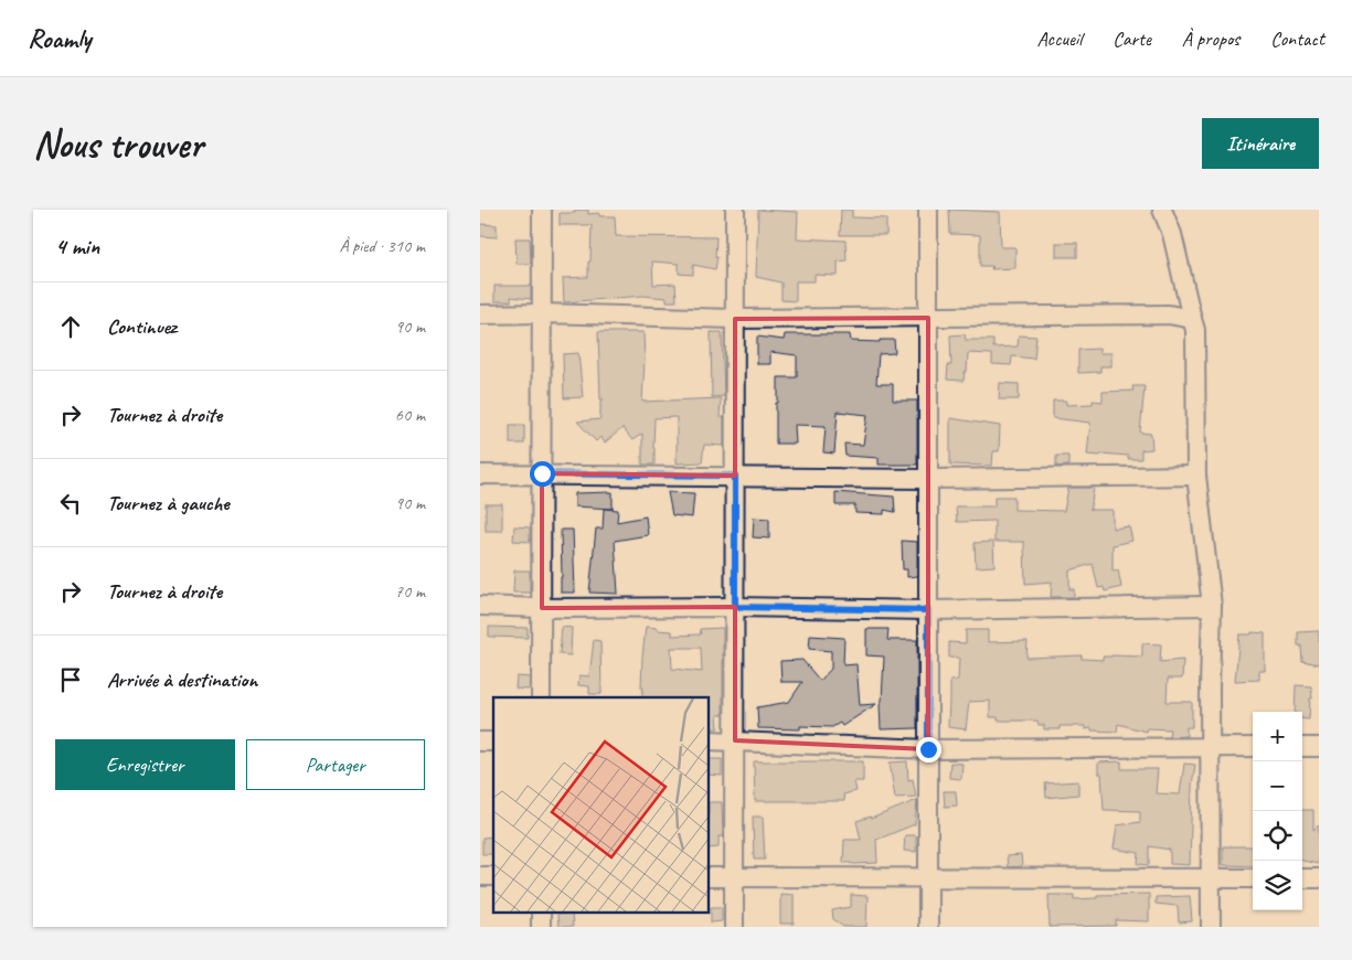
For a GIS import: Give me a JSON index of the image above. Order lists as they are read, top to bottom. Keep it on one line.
{"page":{"header":"Roamly","nav":["Accueil","Carte","À propos","Contact"],"buttons":["Itinéraire",["Enregistrer","Partager"]],"title":"Nous trouver","heading":["4 min","À pied · 310 m"],"list":[["Continuez","90 m"],["Tournez à droite","60 m"],["Tournez à gauche","90 m"],["Tournez à droite","70 m"],"Arrivée à destination"],"map_buttons":["+","−"]}}
